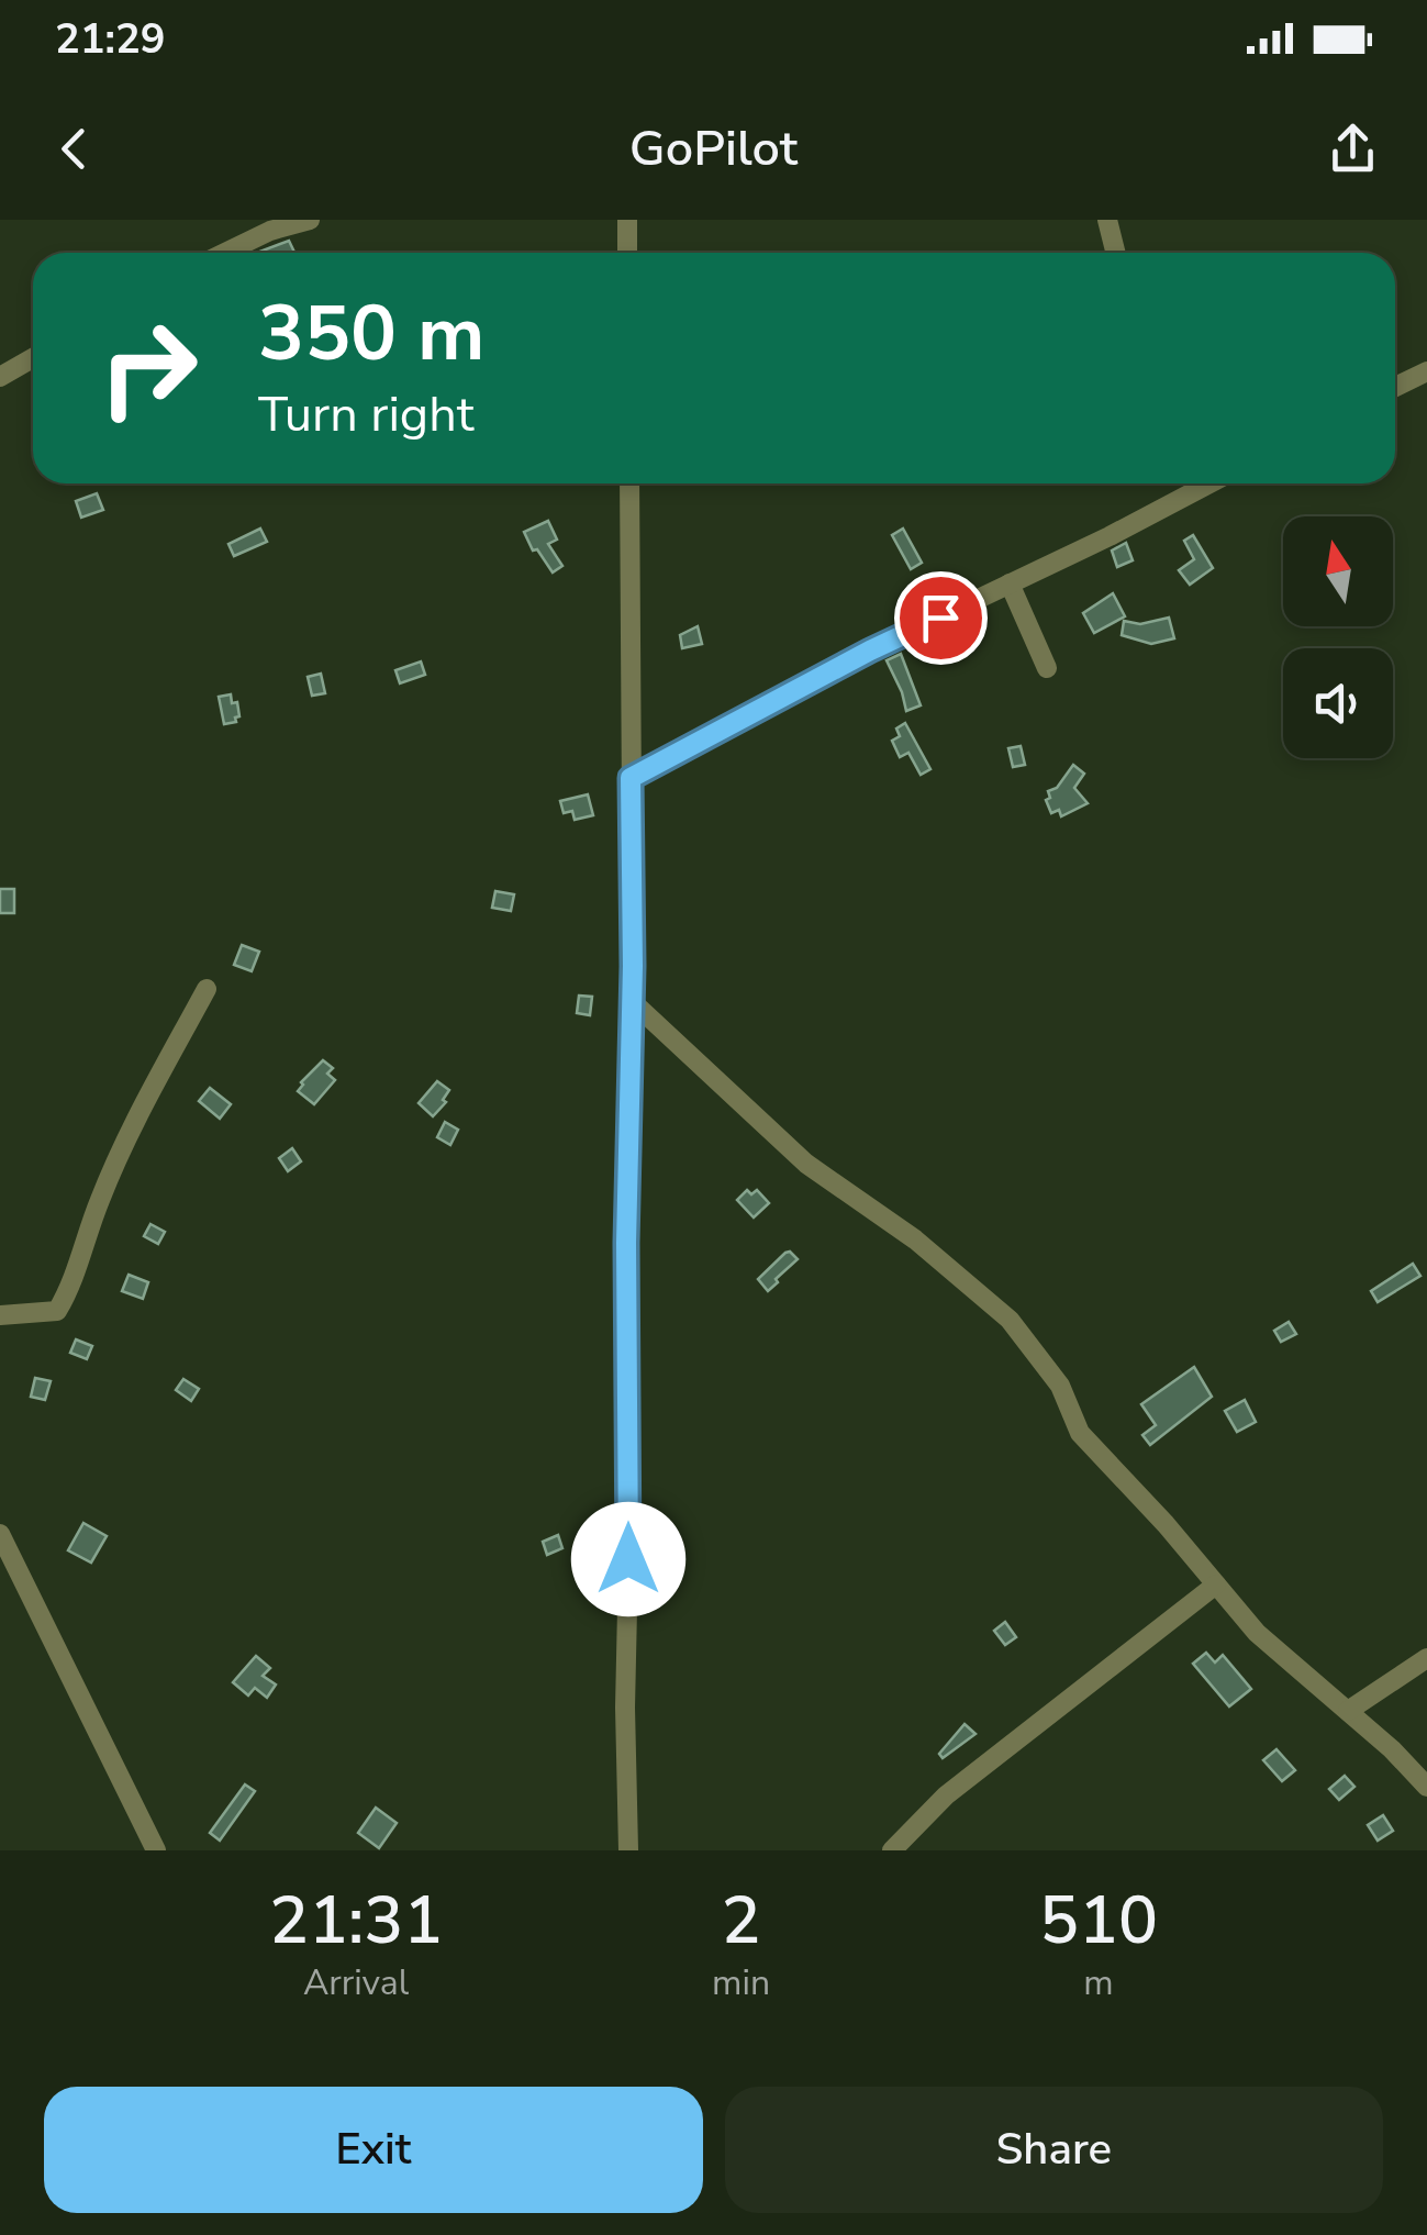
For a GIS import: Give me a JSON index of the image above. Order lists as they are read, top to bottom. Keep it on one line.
{"north":"top","page":{"status":"21:29","header":"GoPilot","turn":["350 m","Turn right"],"eta":["21:31","Arrival","2","min","510","m"],"buttons":["Exit","Share"]}}
